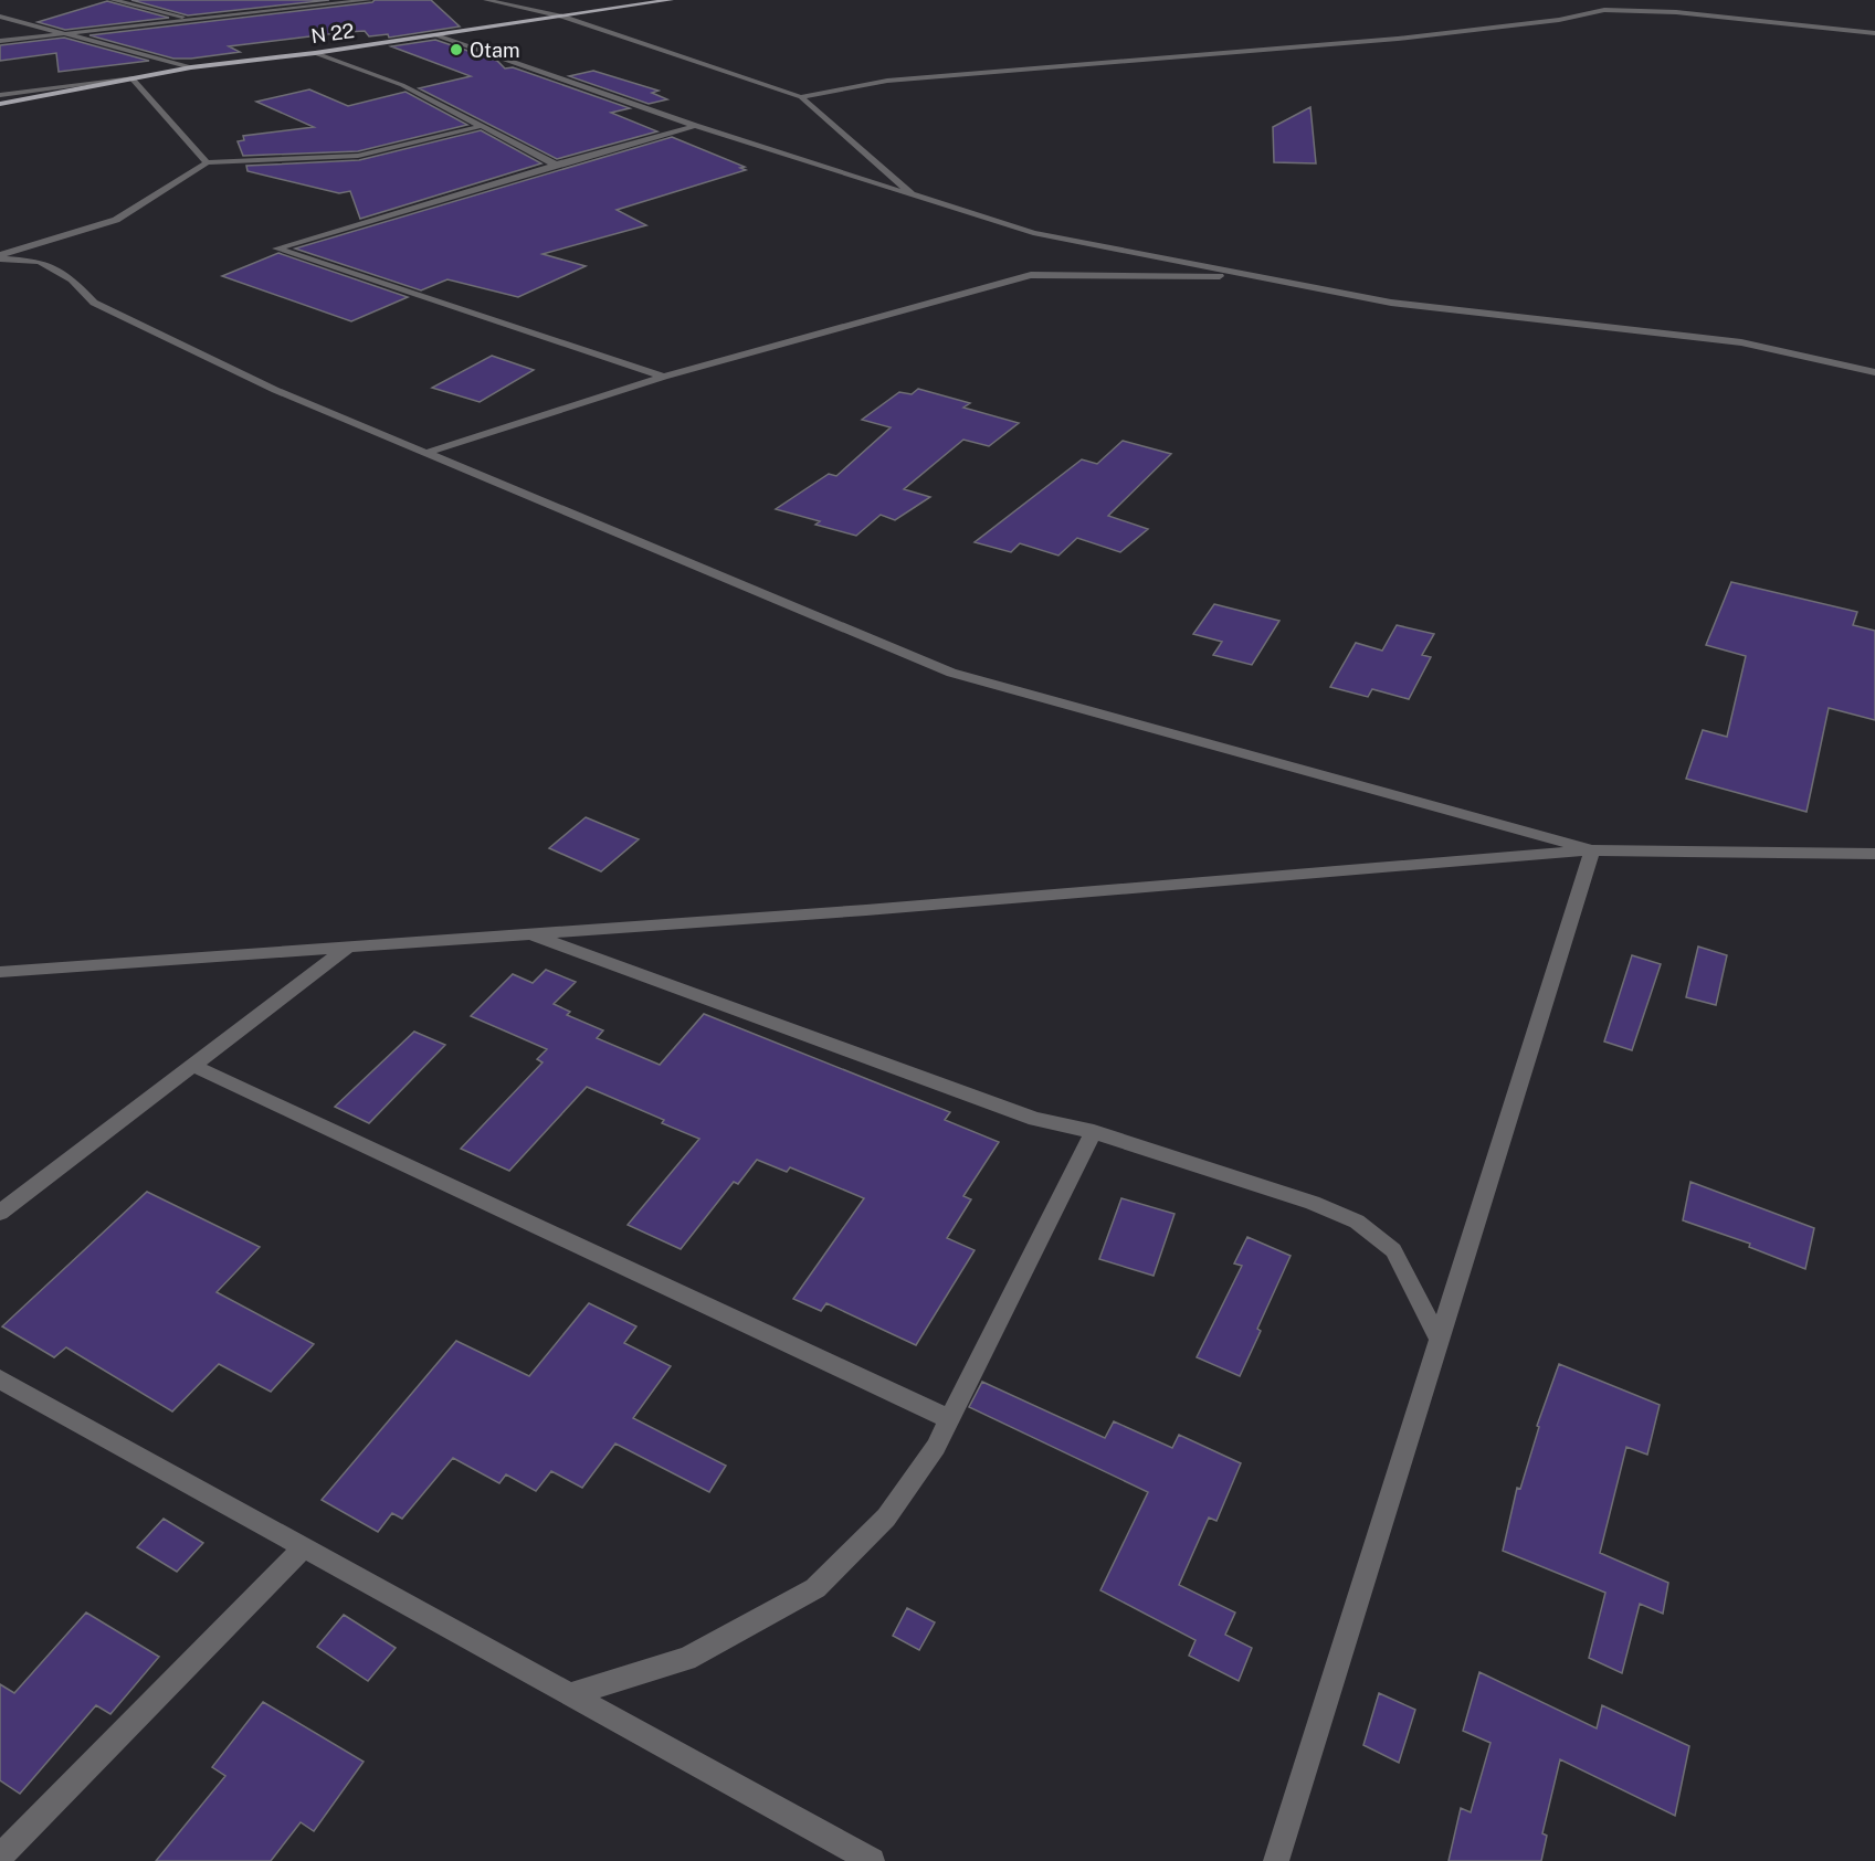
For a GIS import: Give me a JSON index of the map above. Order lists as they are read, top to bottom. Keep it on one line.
{"streets":{"main road":["N 22"]},"places":["Otam"]}
